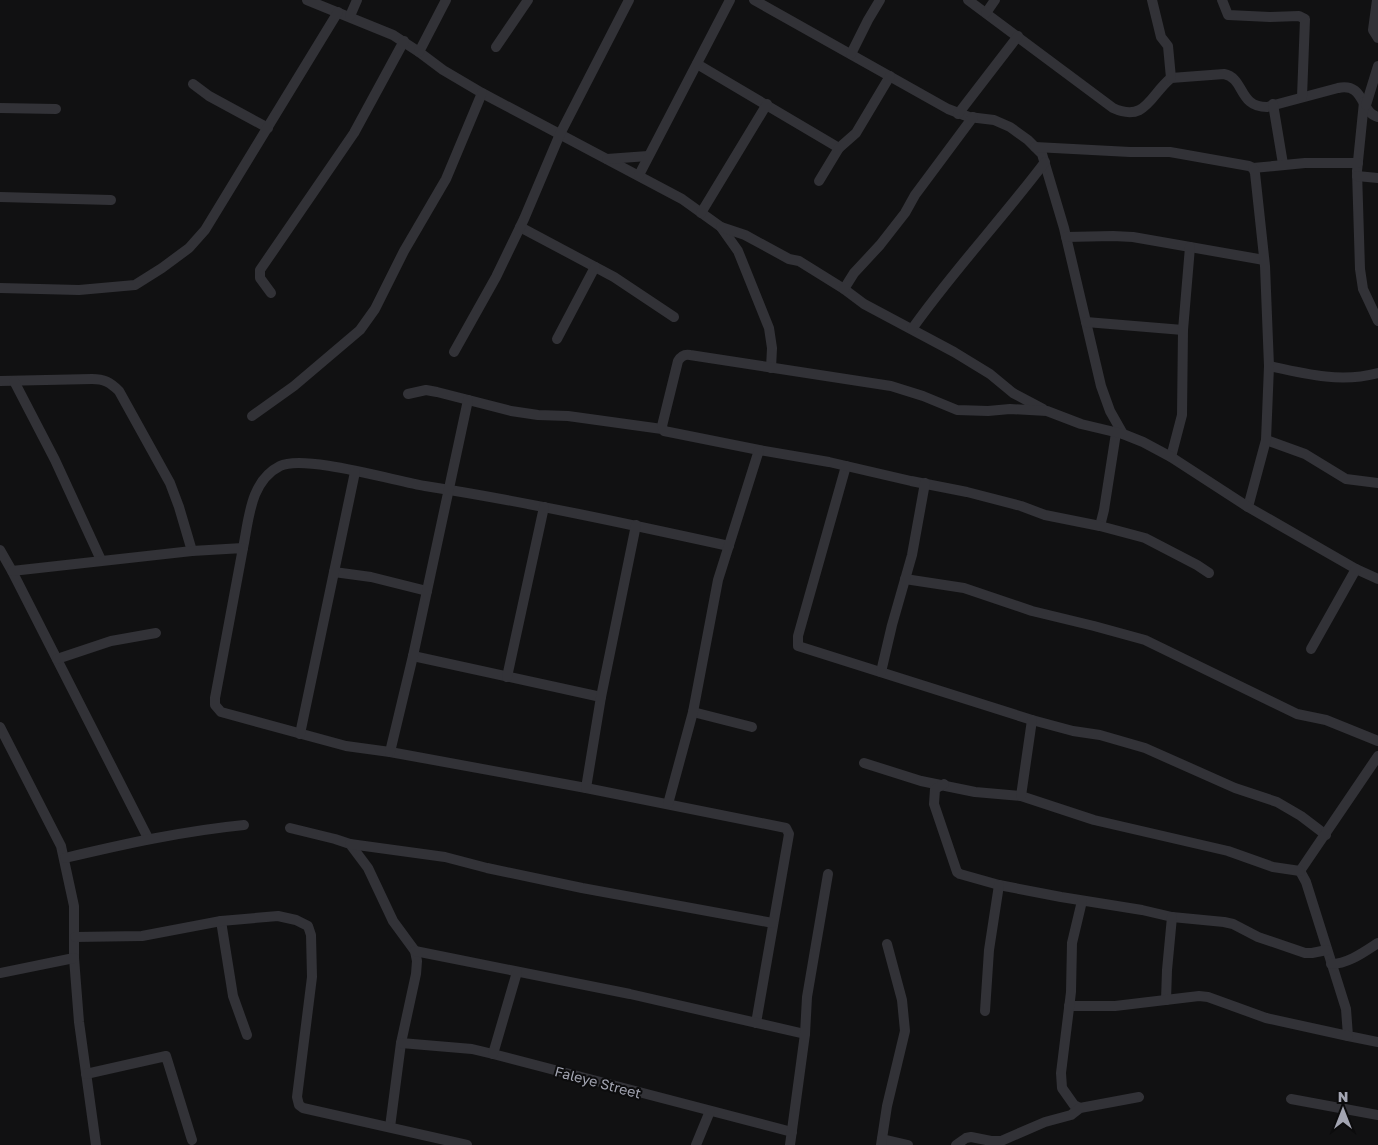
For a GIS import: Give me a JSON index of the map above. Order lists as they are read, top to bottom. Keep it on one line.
{"streets":{"street":["Faleye Street"]},"north":"top"}
